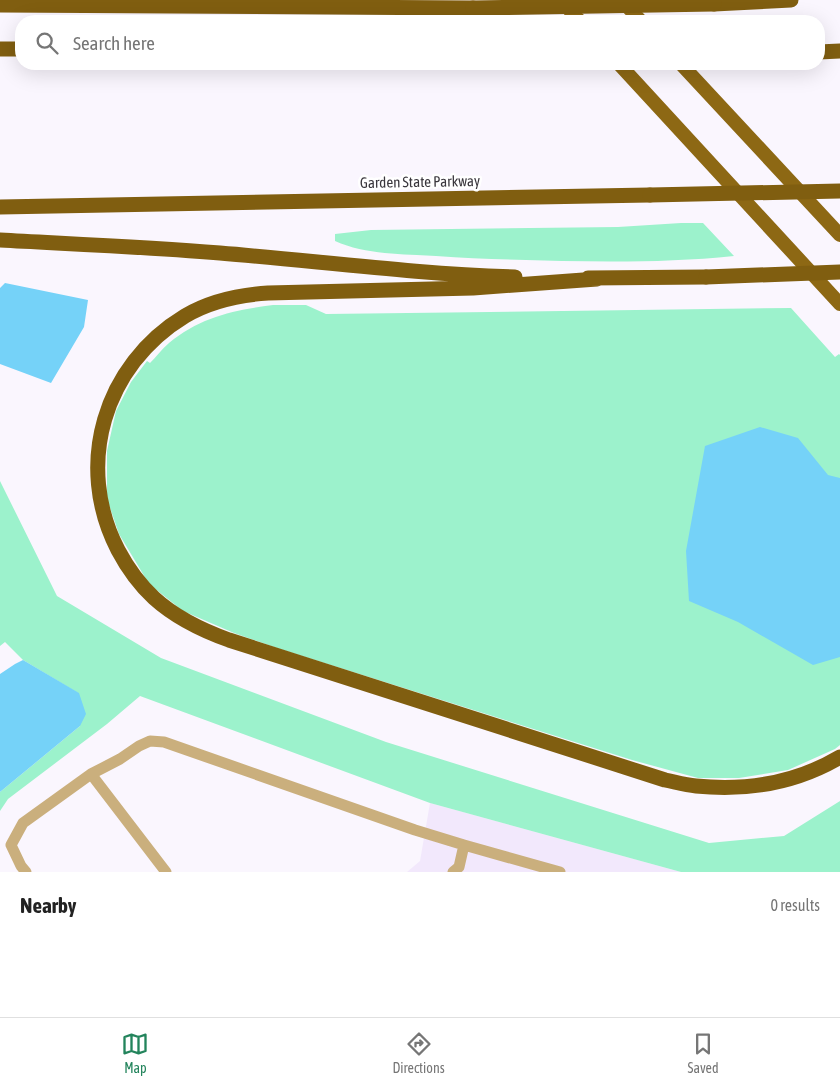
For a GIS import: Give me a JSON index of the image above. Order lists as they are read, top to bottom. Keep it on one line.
{"streets":{"highway":["Garden State Parkway"]},"page":{"search":"Search here","heading":["Nearby","0 results"],"nav":["Map","Directions","Saved"]}}
